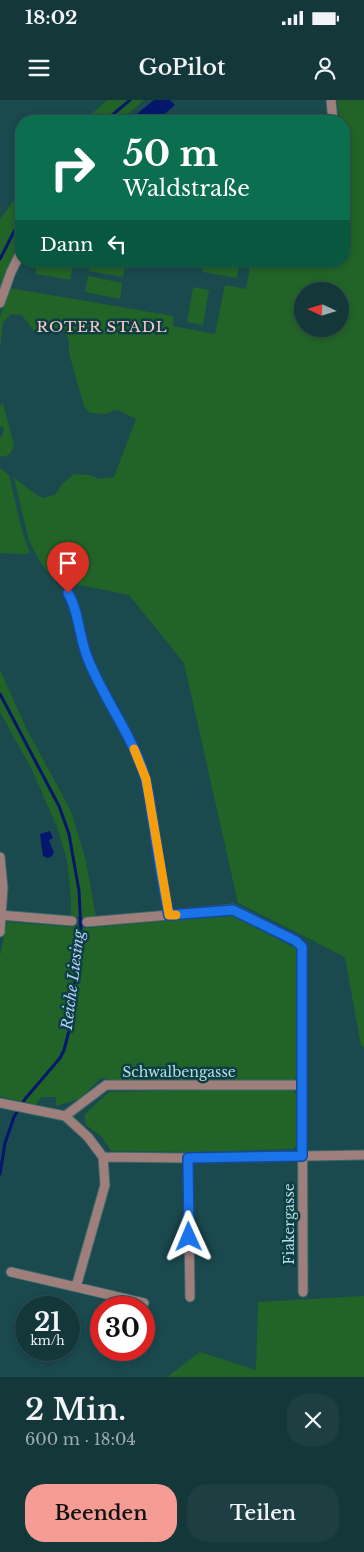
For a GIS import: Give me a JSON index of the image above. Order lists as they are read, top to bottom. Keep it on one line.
{"streets":{"street":["Schwalbengasse","Fiakergasse"]},"crossings":[["Schwalbengasse","Fiakergasse"]],"districts":["ROTER STADL"],"water":["Reiche Liesing"],"north":"left","page":{"status":"18:02","header":"GoPilot","turn":["50 m","Waldstraße"],"then":"Dann","speed":"21 km/h","limit":"30","heading":["2 Min.","600 m · 18:04"],"buttons":["Beenden","Teilen"]}}
